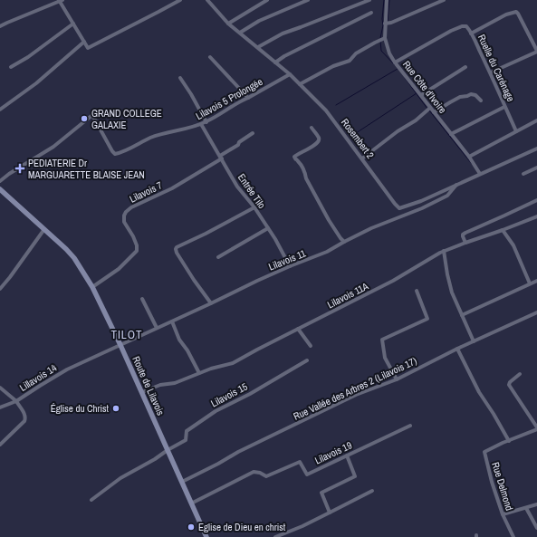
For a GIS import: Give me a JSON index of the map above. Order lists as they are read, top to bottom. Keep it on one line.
{"streets":{"main road":["Route de Lilavois"],"street":["Ruelle du Carénage","Rue Côte d'Ivoire","Lilavois 5 Prolongée","Rosembert 2","Entrée Tilo","Lilavois 7","Lilavois 11","Lilavois 11A","Lillavois 14","Rue Vallée des Arbres 2 (Lilavois 17)","Lilavois 15","Lilavois 19","Rue Delmond"]},"crossings":[["Ruelle du Carénage","Rue Côte d'Ivoire"],["Lilavois 5 Prolongée","Rosembert 2"],["Lilavois 5 Prolongée","Entrée Tilo"],["Rosembert 2","Lilavois 11"],["Entrée Tilo","Lilavois 7"],["Entrée Tilo","Lilavois 11"],["Lilavois 7","Route de Lilavois"],["Lilavois 11","Lillavois 14"],["Lilavois 11","Route de Lilavois"],["Lilavois 11A","Route de Lilavois"],["Lillavois 14","Route de Lilavois"],["Route de Lilavois","Rue Vallée des Arbres 2 (Lilavois 17)"],["Route de Lilavois","Lilavois 15"],["Route de Lilavois","Lilavois 19"]],"districts":["TILOT"],"places":{"other":["GRAND COLLEGE GALAXIE","Église du Christ","Eglise de Dieu en christ"],"health":["PEDIATERIE Dr MARGUARETTE BLAISE JEAN"]}}
